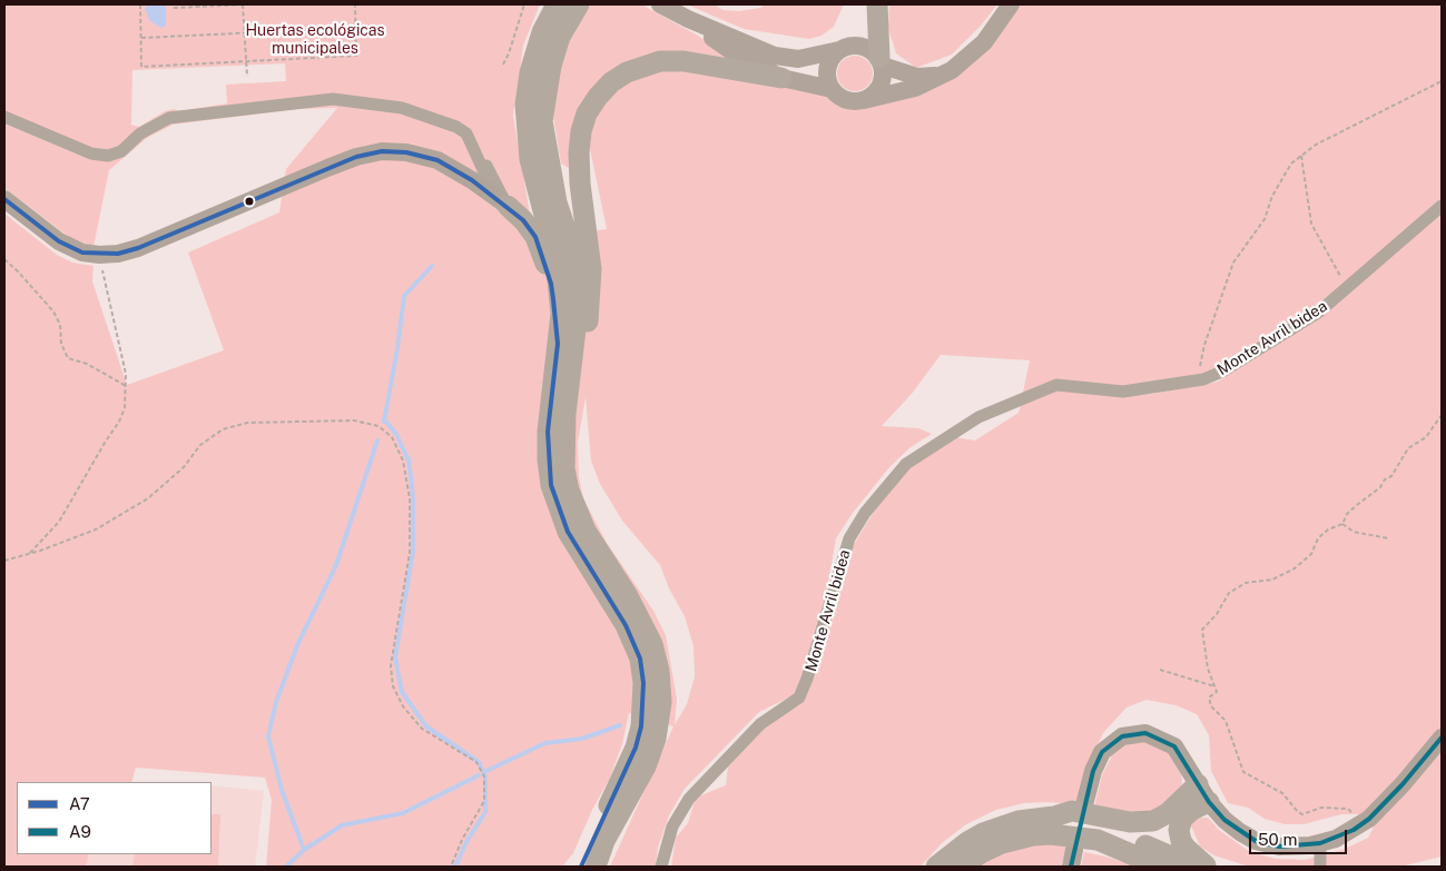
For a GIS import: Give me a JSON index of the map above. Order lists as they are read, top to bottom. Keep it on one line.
{"streets":{"street":["Monte Avril bidea"]},"parks":["Huertas ecológicas municipales"],"lines":["transit line A7","transit line A9"],"legend":["A7","A9"],"scale_bar":"50 m"}
